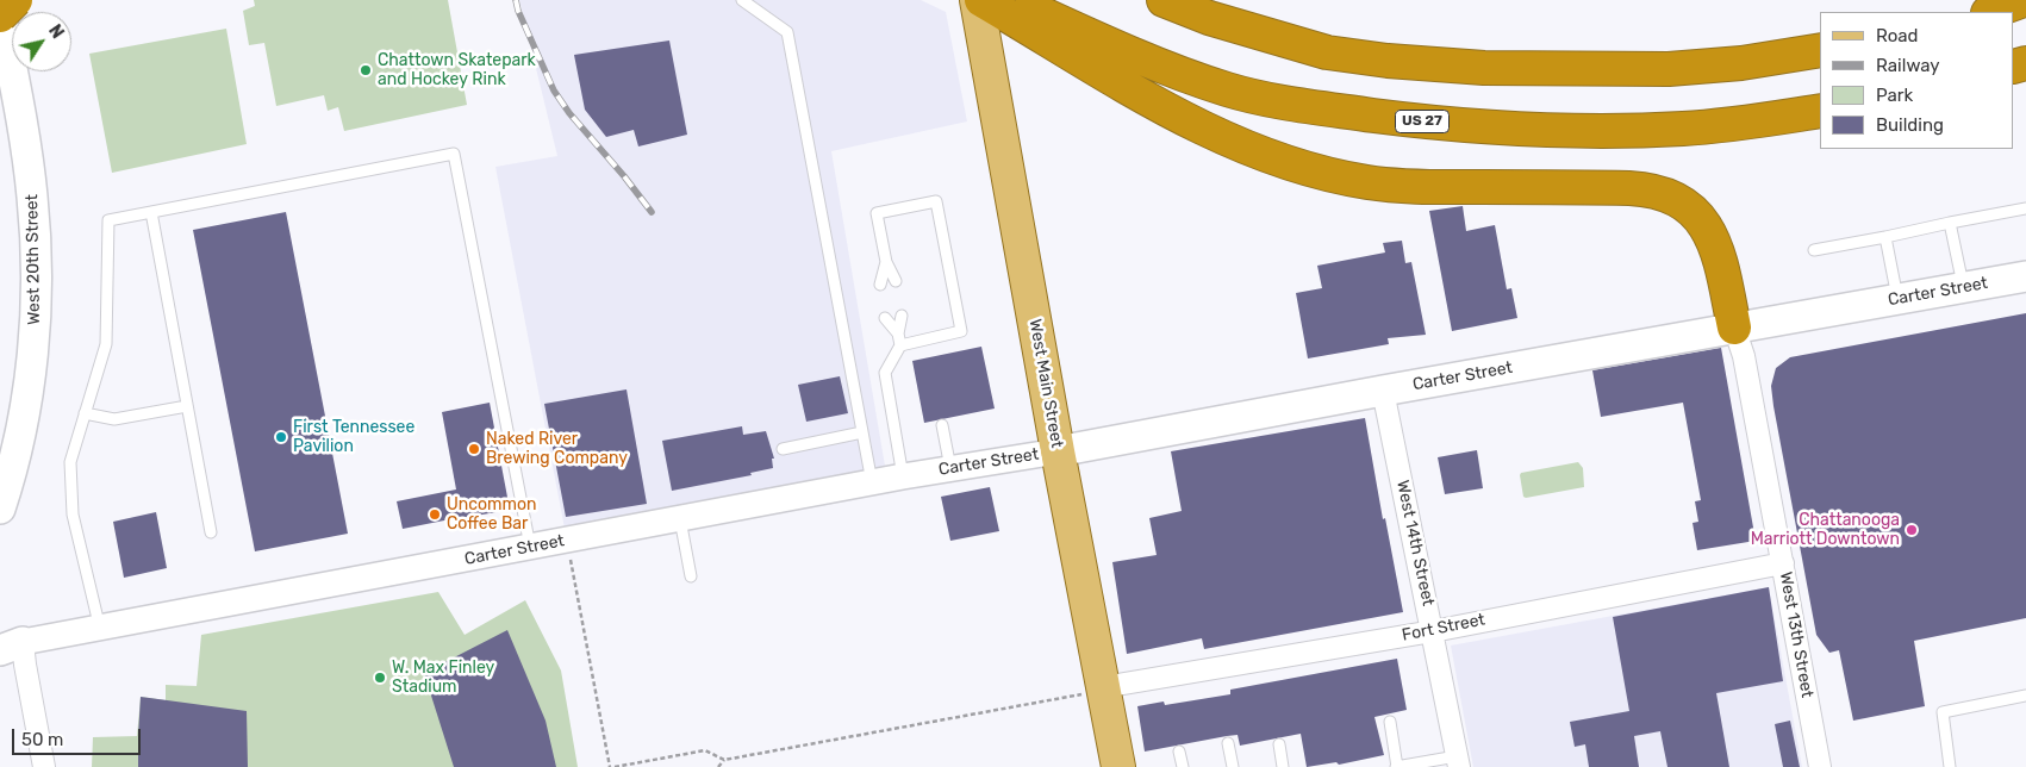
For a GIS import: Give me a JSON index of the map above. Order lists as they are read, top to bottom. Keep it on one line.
{"streets":{"highway":["US 27"],"main road":["West 20th Street","Carter Street","West Main Street"],"street":["West 14th Street","Fort Street","West 13th Street"]},"crossings":[["Carter Street","West Main Street"],["Carter Street","West 14th Street"],["Carter Street","West 13th Street"],["West Main Street","Fort Street"],["West 14th Street","Fort Street"],["Fort Street","West 13th Street"]],"places":["Chattown Skatepark and Hockey Rink","First Tennessee Pavilion","Naked River Brewing Company","Uncommon Coffee Bar","Chattanooga Marriott Downtown","W. Max Finley Stadium"],"legend":["Road","Railway","Park","Building"],"scale_bar":"50 m","north":"top right"}
